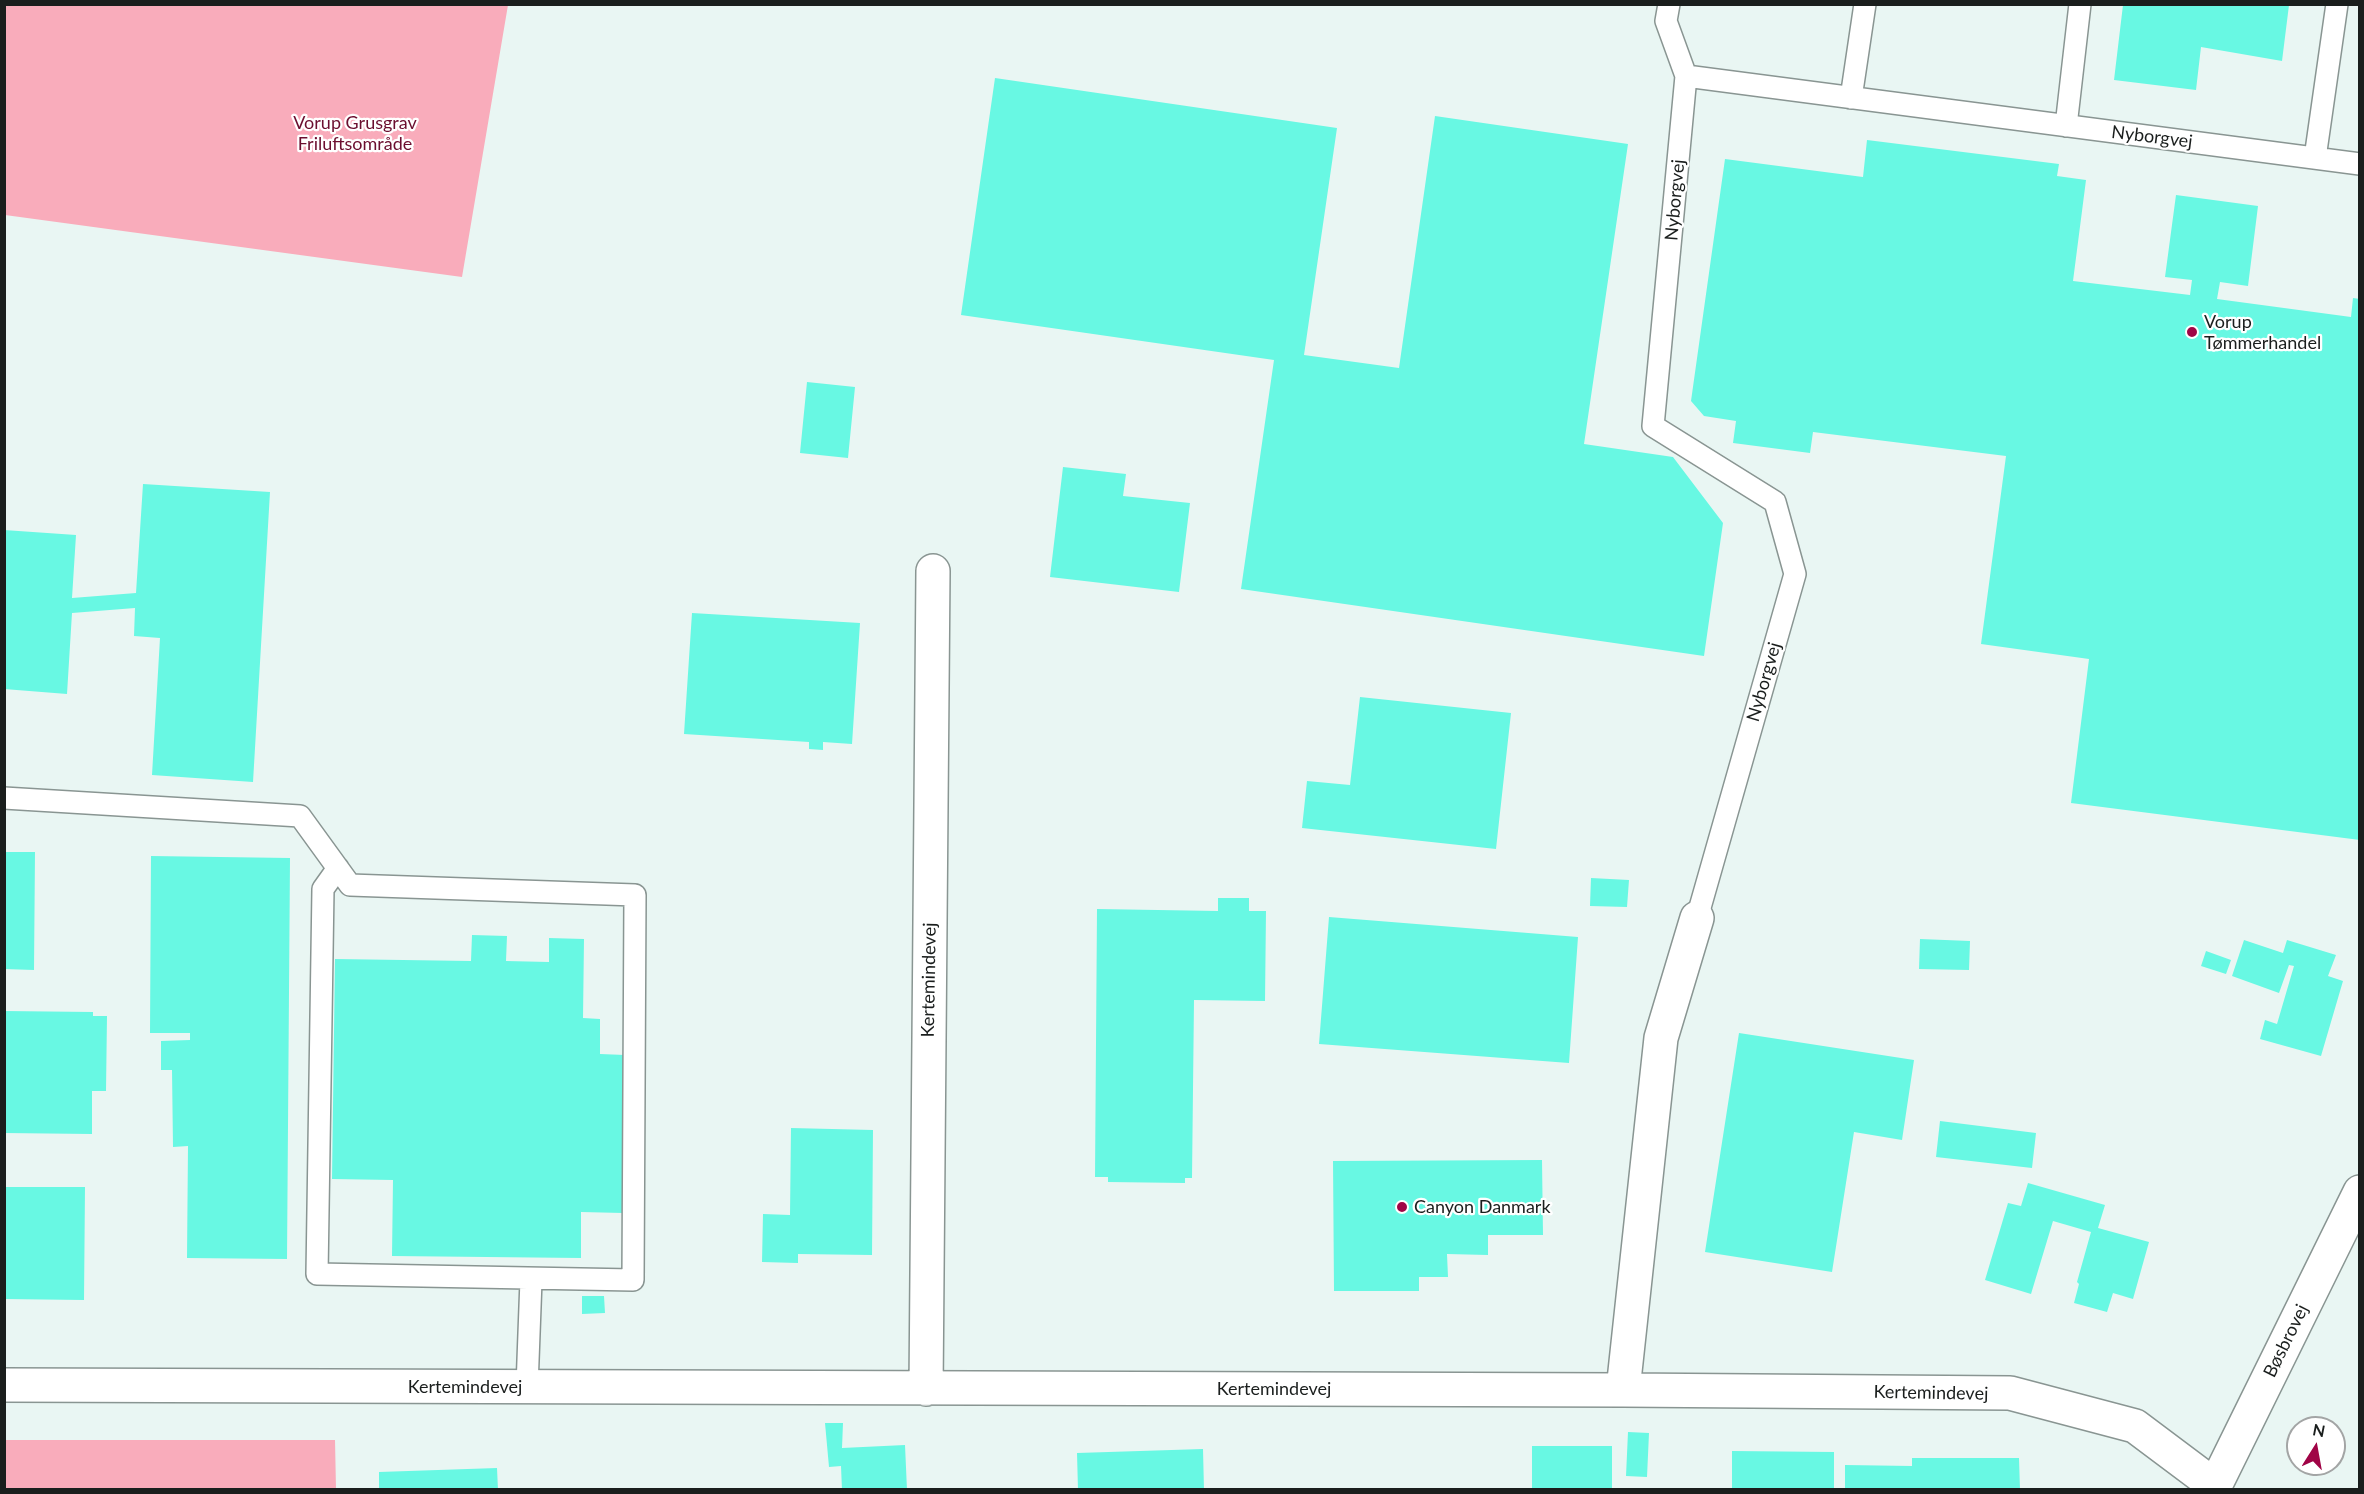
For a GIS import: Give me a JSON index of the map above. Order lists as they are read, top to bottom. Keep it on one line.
{"streets":{"street":["Kertemindevej","Bøsbrovej"],"lane":["Nyborgvej"]},"crossings":[["Kertemindevej","Bøsbrovej"]],"parks":["Vorup Grusgrav Friluftsområde"],"places":["Vorup Tømmerhandel","Canyon Danmark"],"north":"top"}
